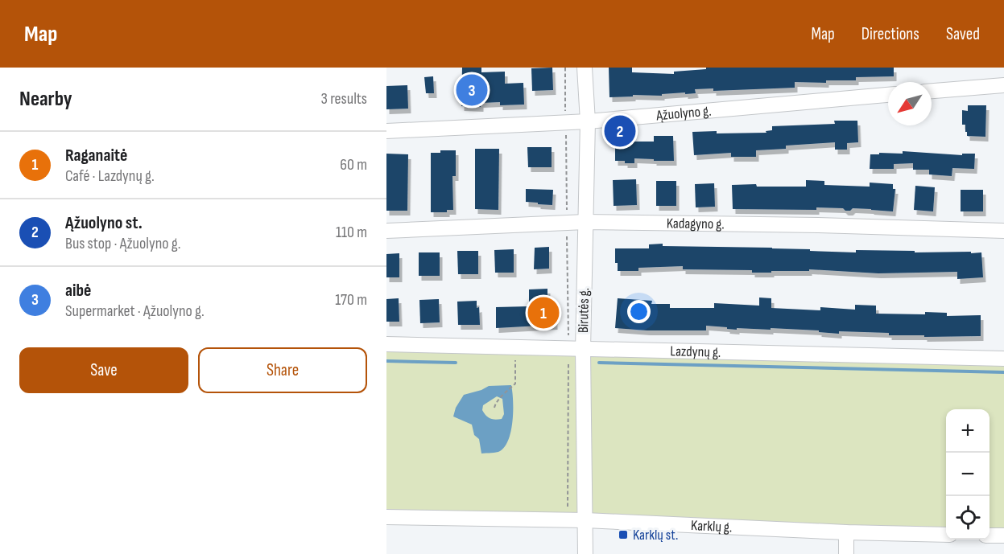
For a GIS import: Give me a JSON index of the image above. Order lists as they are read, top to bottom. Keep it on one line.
{"streets":{"street":["Ąžuolyno g.","Kadagyno g.","Birutės g.","Lazdynų g.","Karklų g."]},"crossings":[["Ąžuolyno g.","Birutės g."],["Kadagyno g.","Birutės g."],["Birutės g.","Lazdynų g."],["Birutės g.","Karklų g."]],"places":{"transit":["Karklų st."]},"north":"bottom left","page":{"header":"Map","nav":["Map","Directions","Saved"],"heading":["Nearby","3 results"],"pins":["3","2","1"],"list":[{"mark":"1","name":"Raganaitė","note":"Café · Lazdynų g.","value":"60 m"},{"mark":"2","name":"Ąžuolyno st.","note":"Bus stop · Ąžuolyno g.","value":"110 m"},{"mark":"3","name":"aibė","note":"Supermarket · Ąžuolyno g.","value":"170 m"}],"buttons":["Save","Share"],"map_buttons":["+","−"]}}
